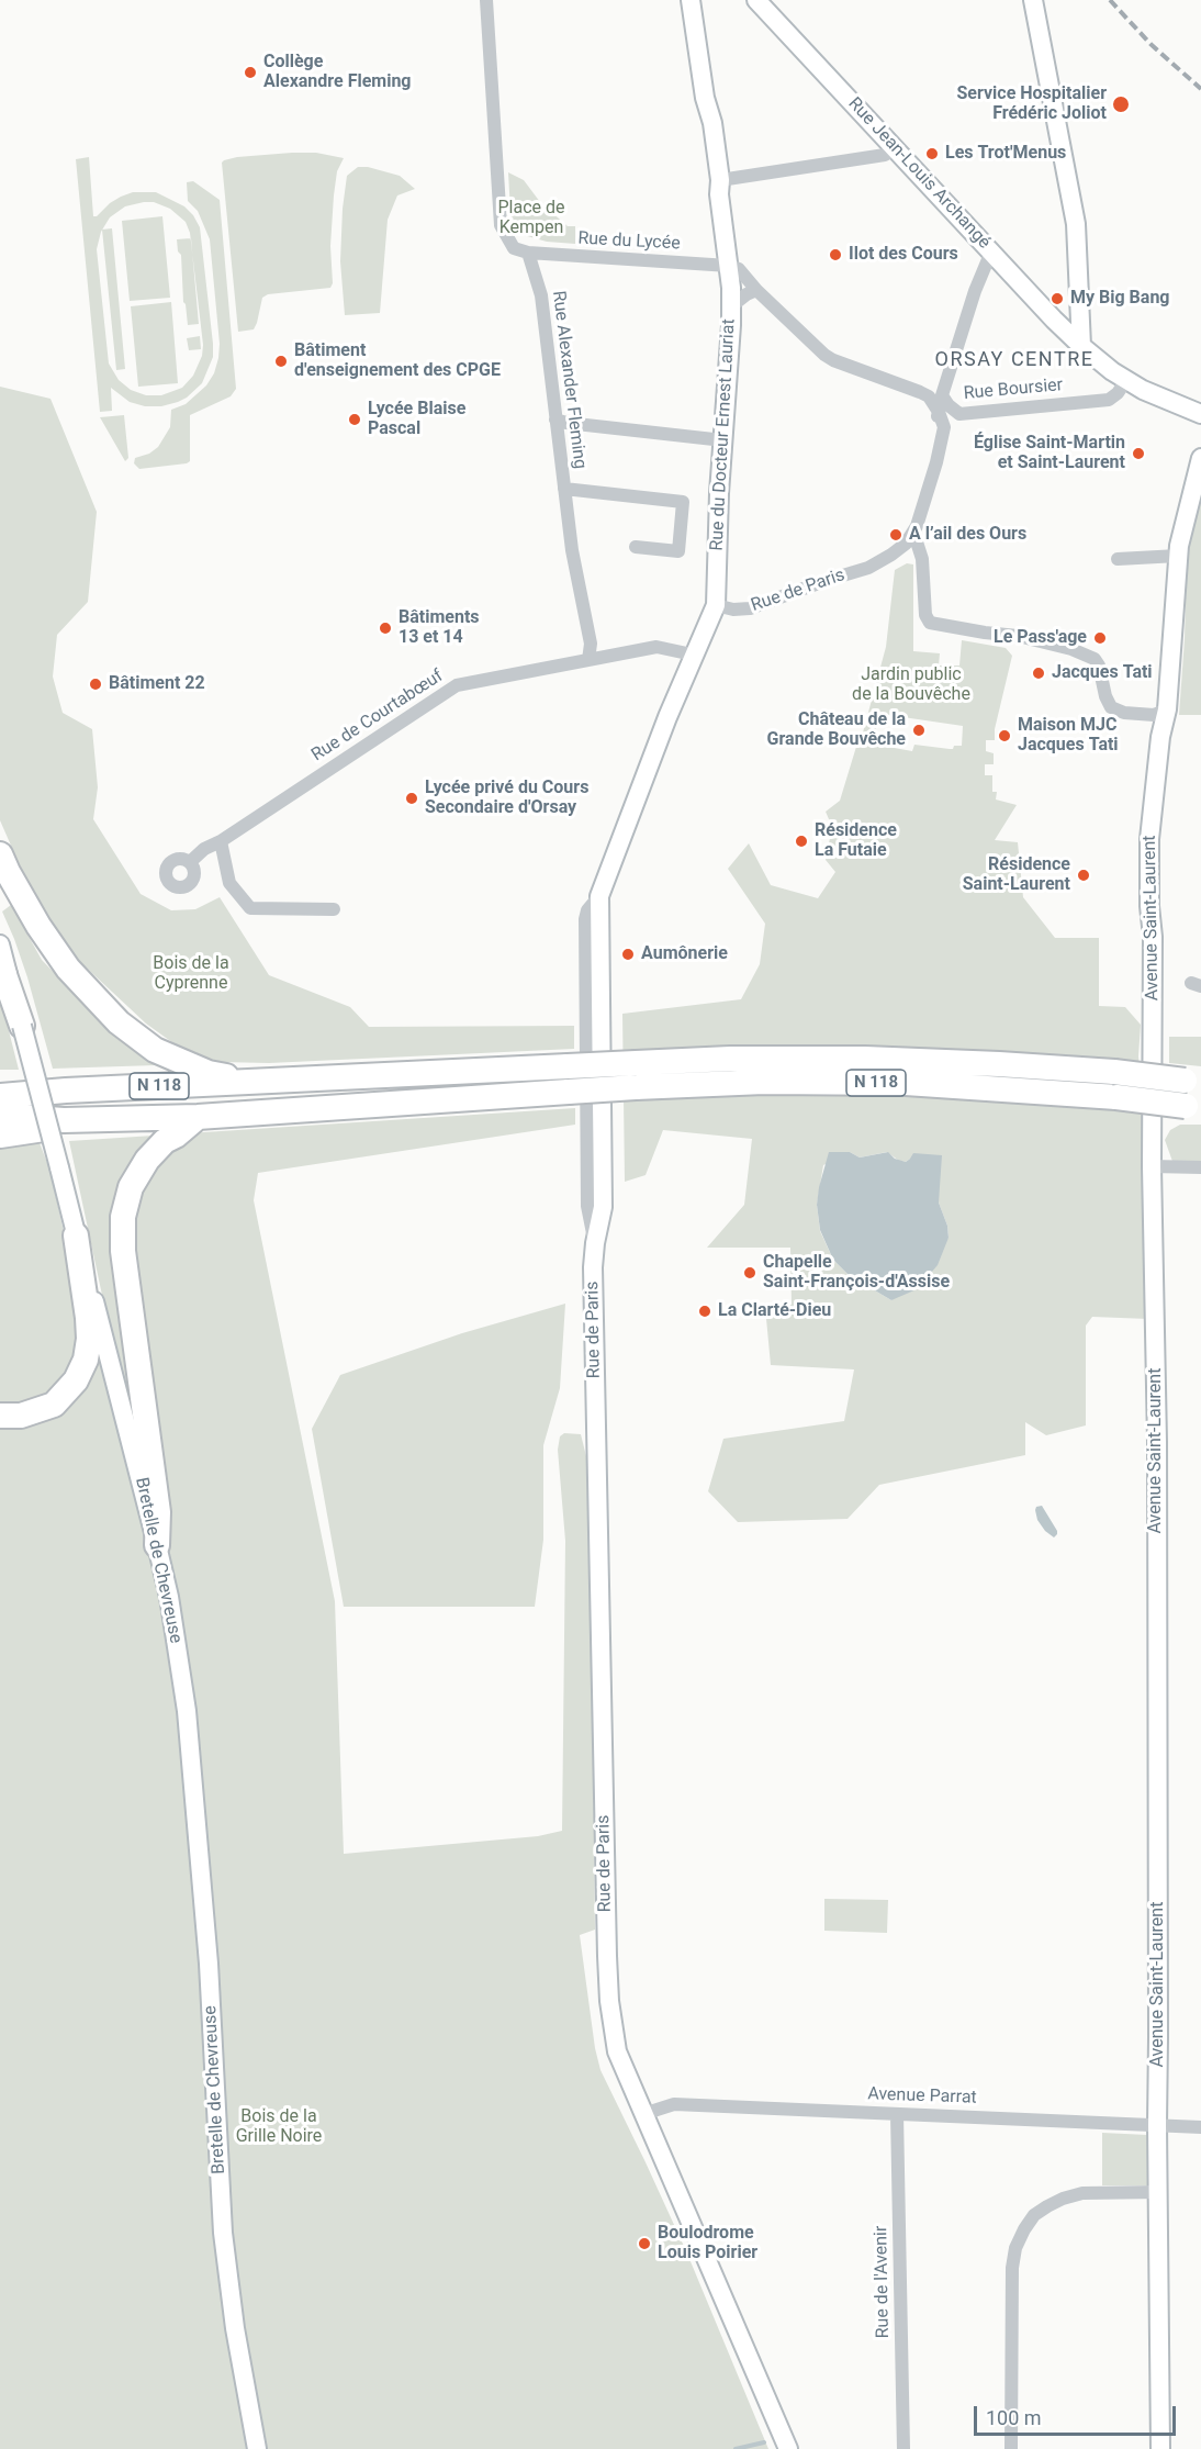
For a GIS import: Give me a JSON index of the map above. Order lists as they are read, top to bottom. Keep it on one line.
{"streets":{"highway":["N 118"],"main road":["Rue Jean-Louis Archangé","Rue du Docteur Ernest Lauriat","Rue de Paris","Avenue Saint-Laurent","Bretelle de Chevreuse"],"street":["Rue du Lycée","Rue Alexander Fleming","Rue Boursier","Rue de Courtabœuf","Avenue Parrat","Rue de l'Avenir"]},"crossings":[["Rue Jean-Louis Archangé","Rue Boursier"],["Rue du Lycée","Rue Alexander Fleming"],["Rue du Lycée","Rue du Docteur Ernest Lauriat"],["Rue Alexander Fleming","Rue de Courtabœuf"],["Rue du Docteur Ernest Lauriat","Rue de Paris"],["Rue de Paris","Avenue Parrat"],["Avenue Saint-Laurent","Avenue Parrat"],["Avenue Parrat","Rue de l'Avenir"]],"districts":["ORSAY CENTRE"],"parks":["Place de Kempen","Jardin public de la Bouvêche","Bois de la Cyprenne","Bois de la Grille Noire"],"places":["Collège Alexandre Fleming","Service Hospitalier Frédéric Joliot","Les Trot'Menus","Ilot des Cours","My Big Bang","Bâtiment d'enseignement des CPGE","Lycée Blaise Pascal","Église Saint-Martin et Saint-Laurent","A l’ail des Ours","Bâtiments 13 et 14","Le Pass'age","Jacques Tati","Bâtiment 22","Château de la Grande Bouvêche","Maison MJC Jacques Tati","Lycée privé du Cours Secondaire d'Orsay","Résidence La Futaie","Résidence Saint-Laurent","Aumônerie","Chapelle Saint-François-d'Assise","La Clarté-Dieu","Boulodrome Louis Poirier"],"scale_bar":"100 m"}
